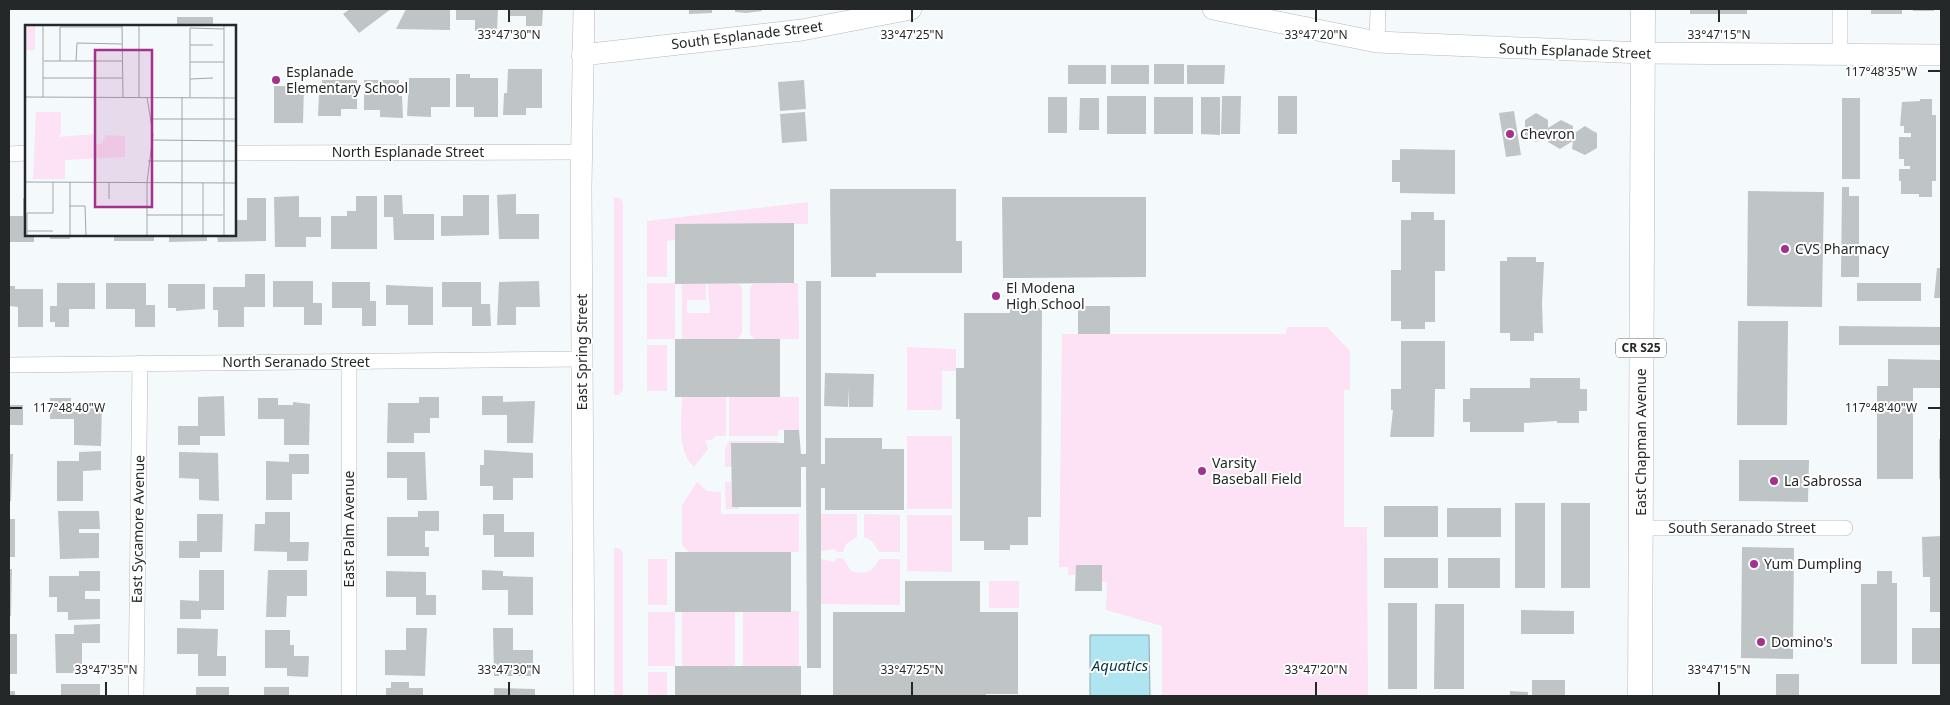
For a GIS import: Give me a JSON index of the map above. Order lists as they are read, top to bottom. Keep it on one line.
{"streets":{"main road":["CR S25","East Chapman Avenue"],"street":["South Esplanade Street","North Esplanade Street","East Spring Street","North Seranado Street","South Seranado Street","East Sycamore Avenue","East Palm Avenue"]},"crossings":[["South Esplanade Street","East Spring Street"],["South Esplanade Street","East Chapman Avenue"],["North Esplanade Street","East Spring Street"],["East Spring Street","North Seranado Street"],["North Seranado Street","East Sycamore Avenue"],["North Seranado Street","East Palm Avenue"],["East Chapman Avenue","South Seranado Street"]],"water":["Aquatics"],"places":["Esplanade Elementary School","Chevron","CVS Pharmacy","El Modena High School","Varsity Baseball Field","La Sabrossa","Yum Dumpling","Domino's"],"coordinates":["33°47'30\"N","33°47'25\"N","33°47'20\"N","33°47'15\"N","117°48'35\"W","117°48'40\"W","33°47'35\"N"]}
